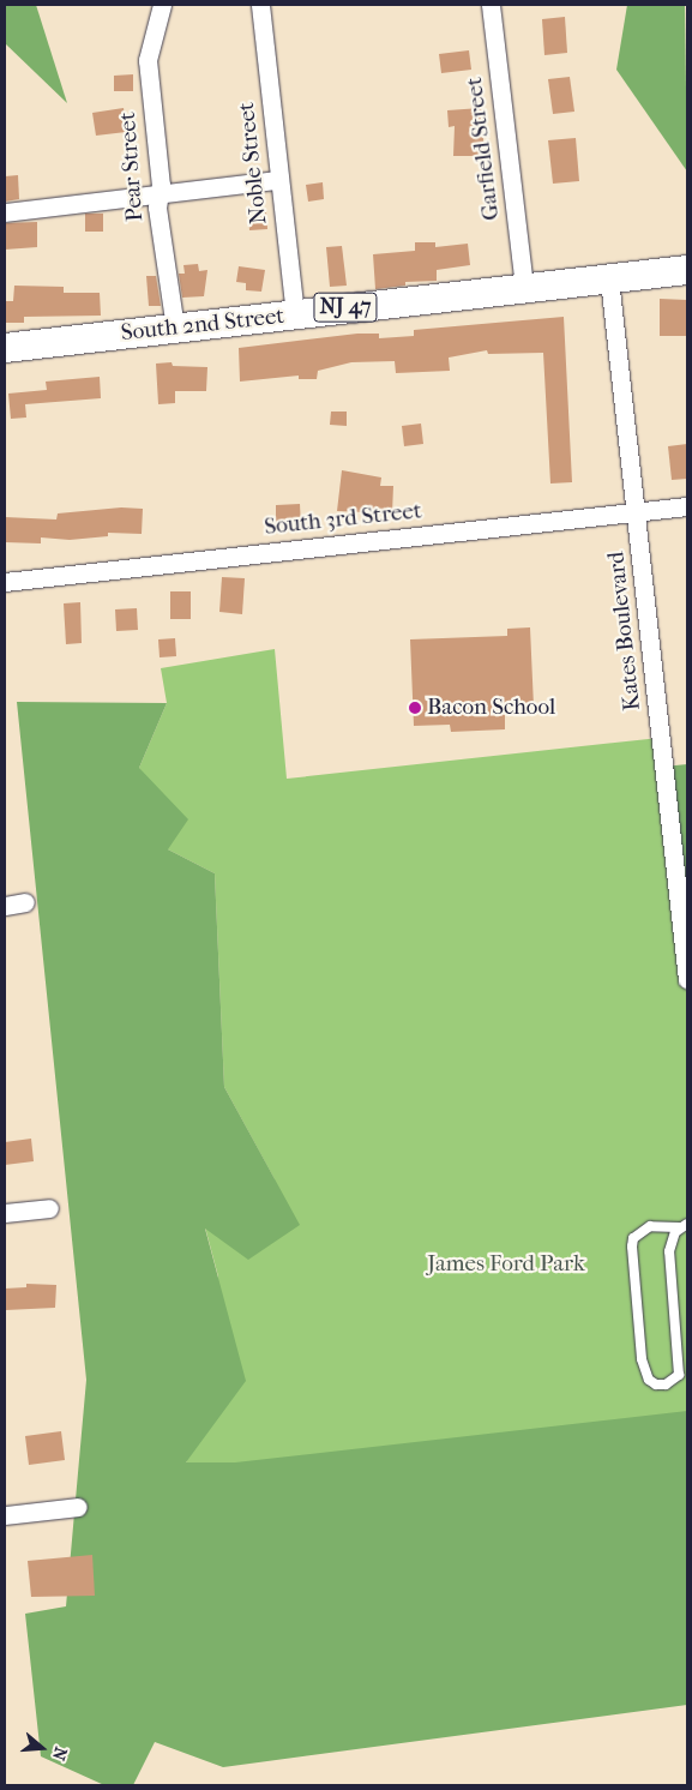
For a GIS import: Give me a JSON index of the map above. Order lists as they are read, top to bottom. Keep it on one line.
{"streets":{"main road":["NJ 47","South 2nd Street"],"street":["Garfield Street","Noble Street","Pear Street","South 3rd Street","Kates Boulevard"]},"crossings":[["Garfield Street","South 2nd Street"],["Noble Street","South 2nd Street"],["Pear Street","South 2nd Street"],["South 2nd Street","Kates Boulevard"],["South 3rd Street","Kates Boulevard"]],"parks":["James Ford Park"],"places":["Bacon School"],"north":"right"}
